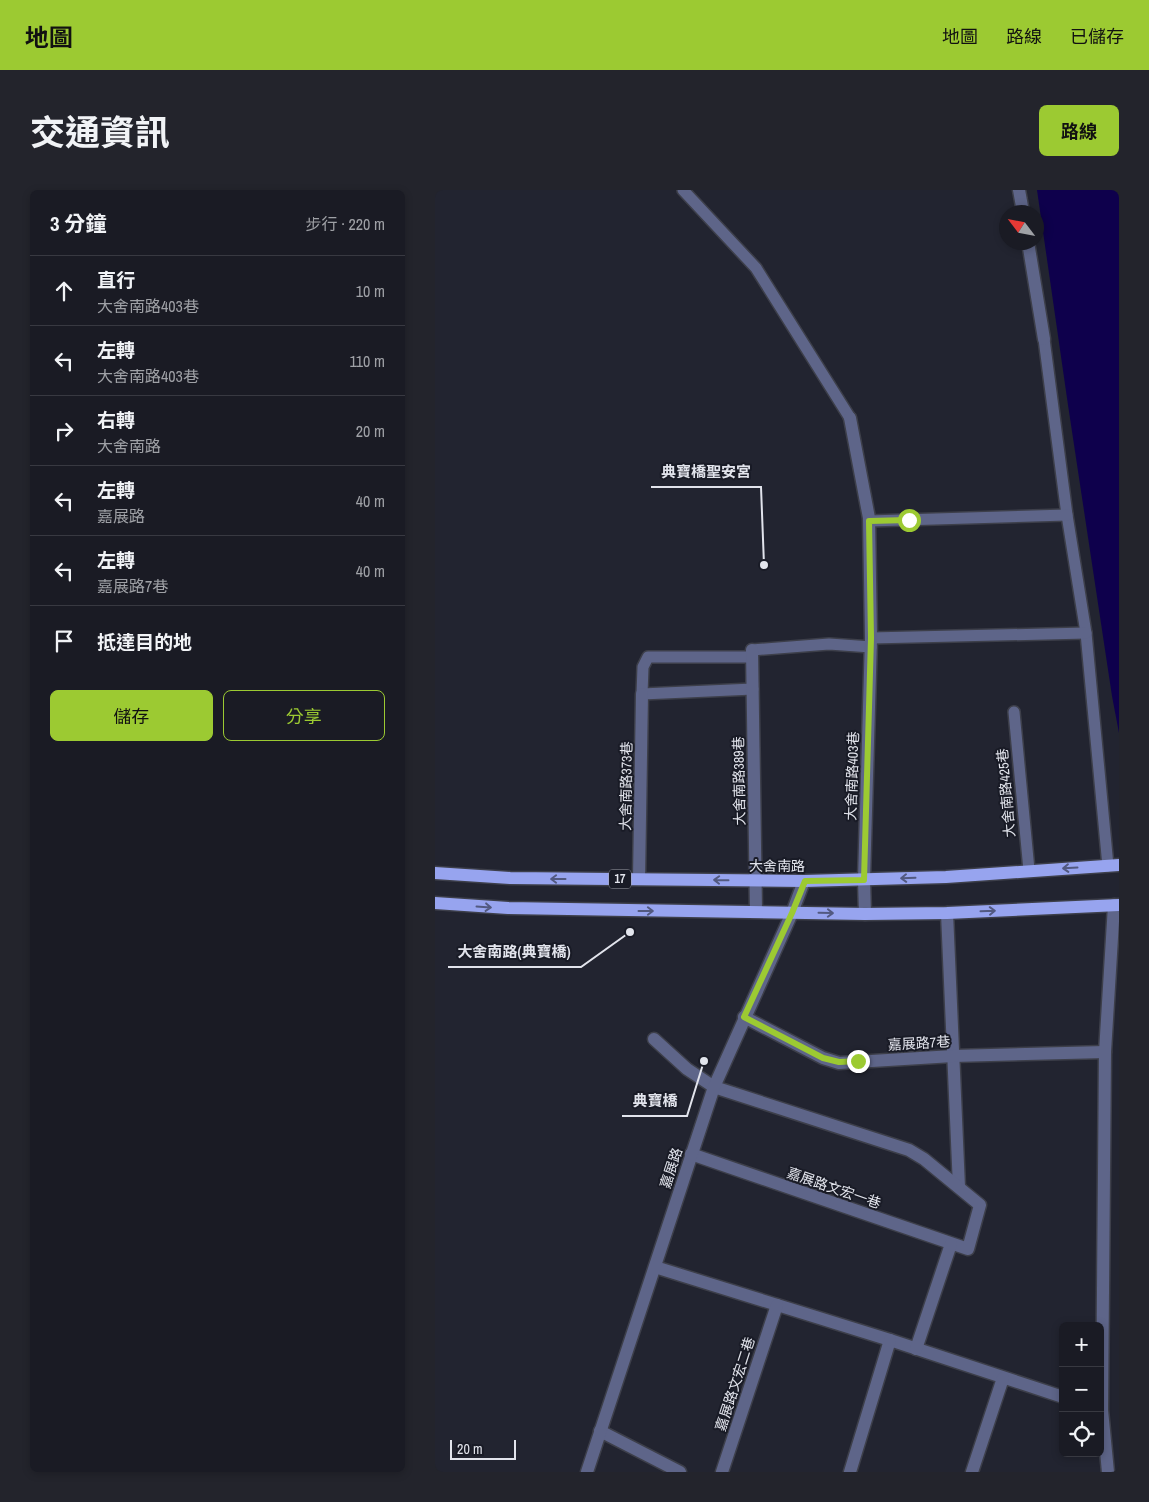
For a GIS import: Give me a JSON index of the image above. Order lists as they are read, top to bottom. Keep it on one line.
{"streets":{"main road":["大舍南路","17"],"street":["大舍南路403巷","大舍南路389巷","大舍南路373巷","嘉展路7巷","嘉展路","嘉展路文宏一巷","嘉展路文宏二巷"],"lane":["大舍南路425巷"]},"crossings":[["大舍南路403巷","大舍南路"],["大舍南路389巷","大舍南路"],["大舍南路373巷","大舍南路"],["大舍南路425巷","大舍南路"],["大舍南路","嘉展路"],["嘉展路7巷","嘉展路"],["嘉展路","嘉展路文宏一巷"]],"places":["典寶橋聖安宮","大舍南路(典寶橋)","典寶橋"],"scale_bar":"20 m","north":"top left","page":{"header":"地圖","nav":["地圖","路線","已儲存"],"title":"交通資訊","buttons":["路線",["儲存","分享"]],"heading":["3 分鐘","步行 · 220 m"],"list":[["直行","大舍南路403巷","10 m"],["左轉","大舍南路403巷","110 m"],["右轉","大舍南路","20 m"],["左轉","嘉展路","40 m"],["左轉","嘉展路7巷","40 m"],"抵達目的地"],"map_buttons":["+","−"],"scale":"20 m"}}
